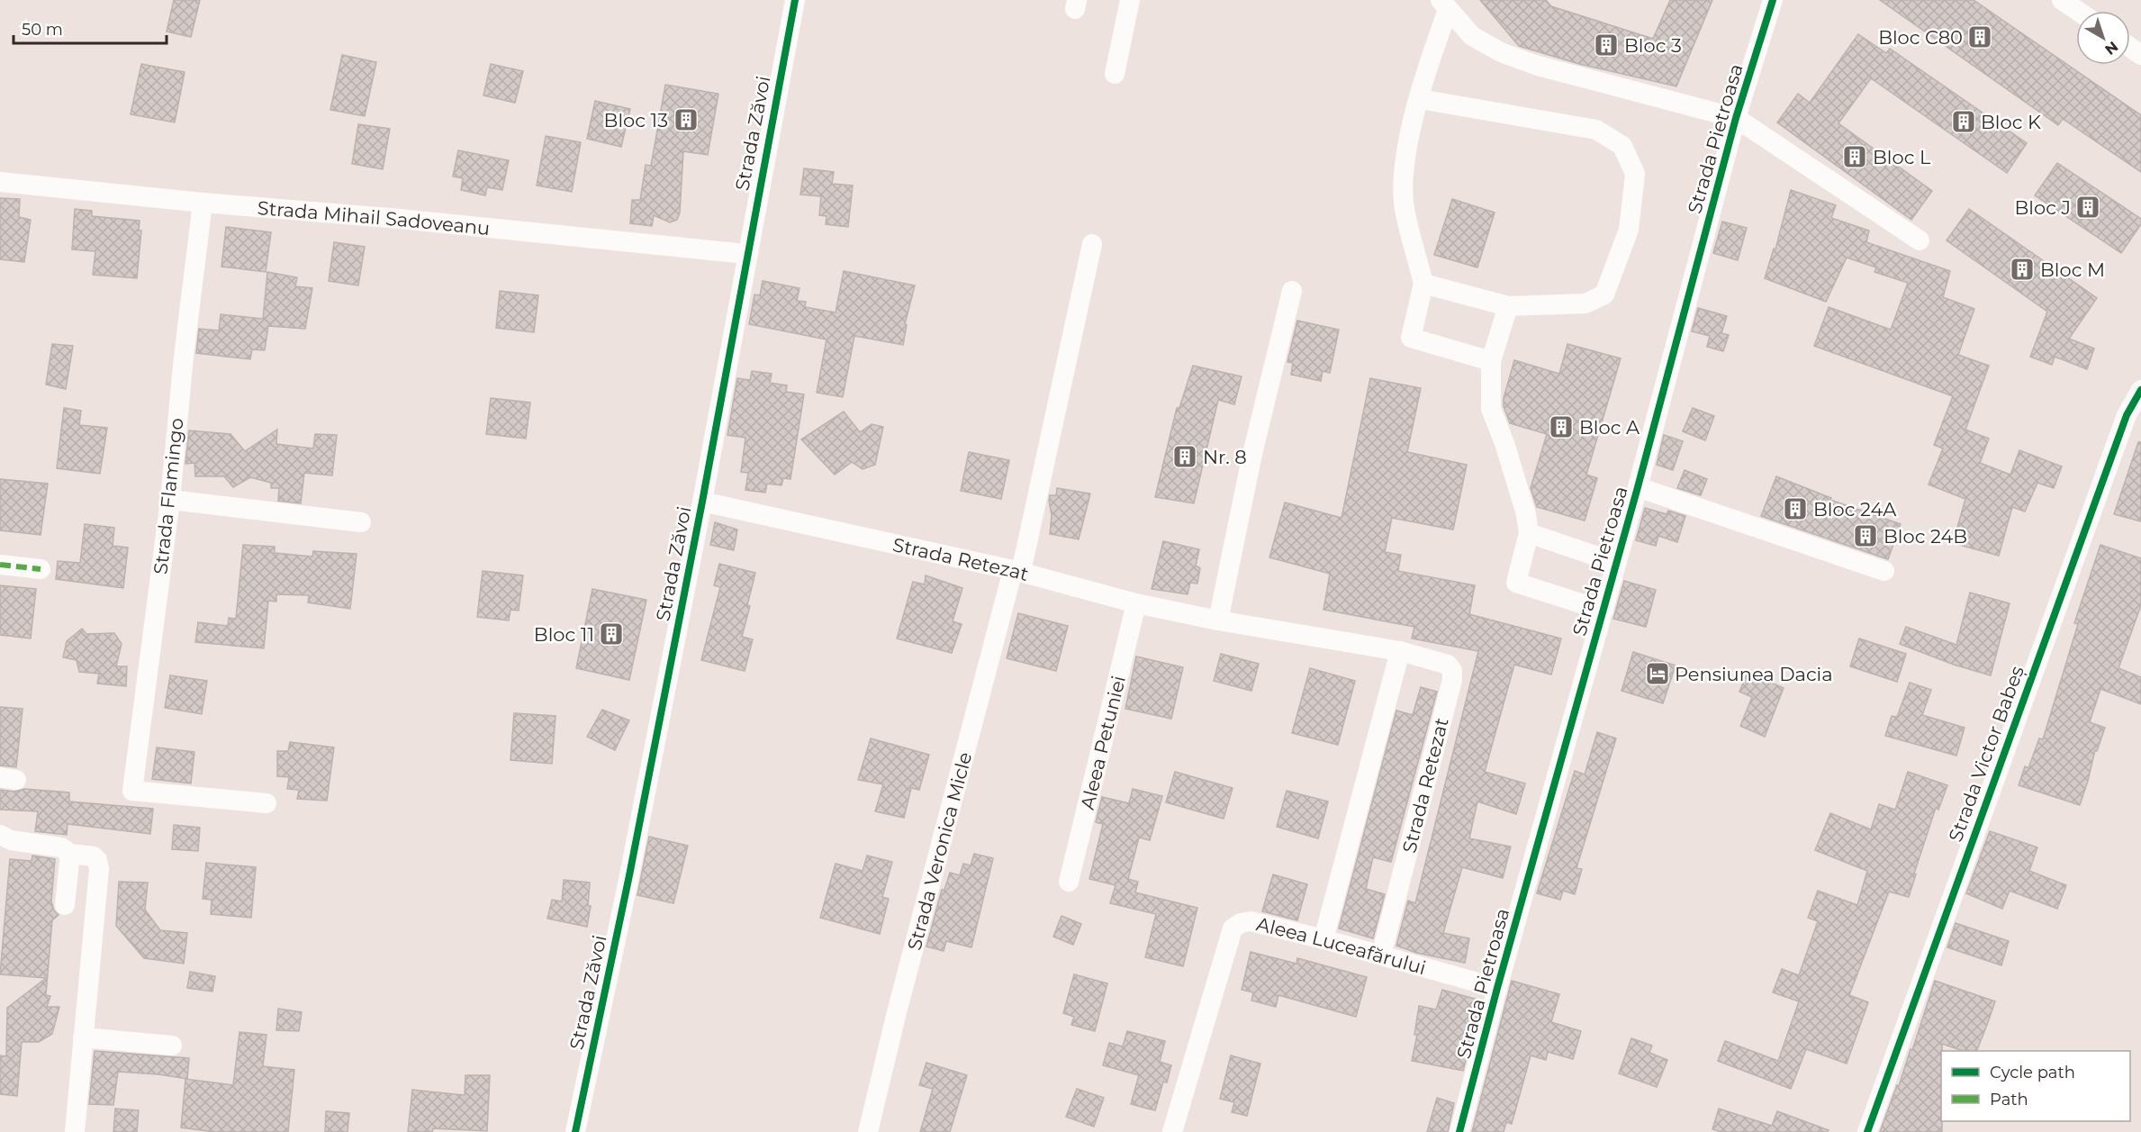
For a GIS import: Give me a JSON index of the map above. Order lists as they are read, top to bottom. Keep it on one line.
{"streets":{"street":["Strada Zăvoi","Strada Pietroasa","Strada Mihail Sadoveanu","Strada Flamingo","Strada Retezat","Aleea Petuniei","Strada Victor Babeș","Strada Veronica Micle","Aleea Luceafărului"]},"crossings":[["Strada Zăvoi","Strada Mihail Sadoveanu"],["Strada Zăvoi","Strada Retezat"],["Strada Pietroasa","Aleea Luceafărului"],["Strada Mihail Sadoveanu","Strada Flamingo"],["Strada Retezat","Aleea Petuniei"],["Strada Retezat","Strada Veronica Micle"],["Strada Retezat","Aleea Luceafărului"]],"places":{"building":["Bloc C80","Bloc 3","Bloc 13","Bloc K","Bloc L","Bloc J","Bloc M","Bloc A","Nr. 8","Bloc 24A","Bloc 24B","Bloc 11"],"hotel":["Pensiunea Dacia"]},"legend":["Cycle path","Path"],"scale_bar":"50 m","north":"bottom right"}
